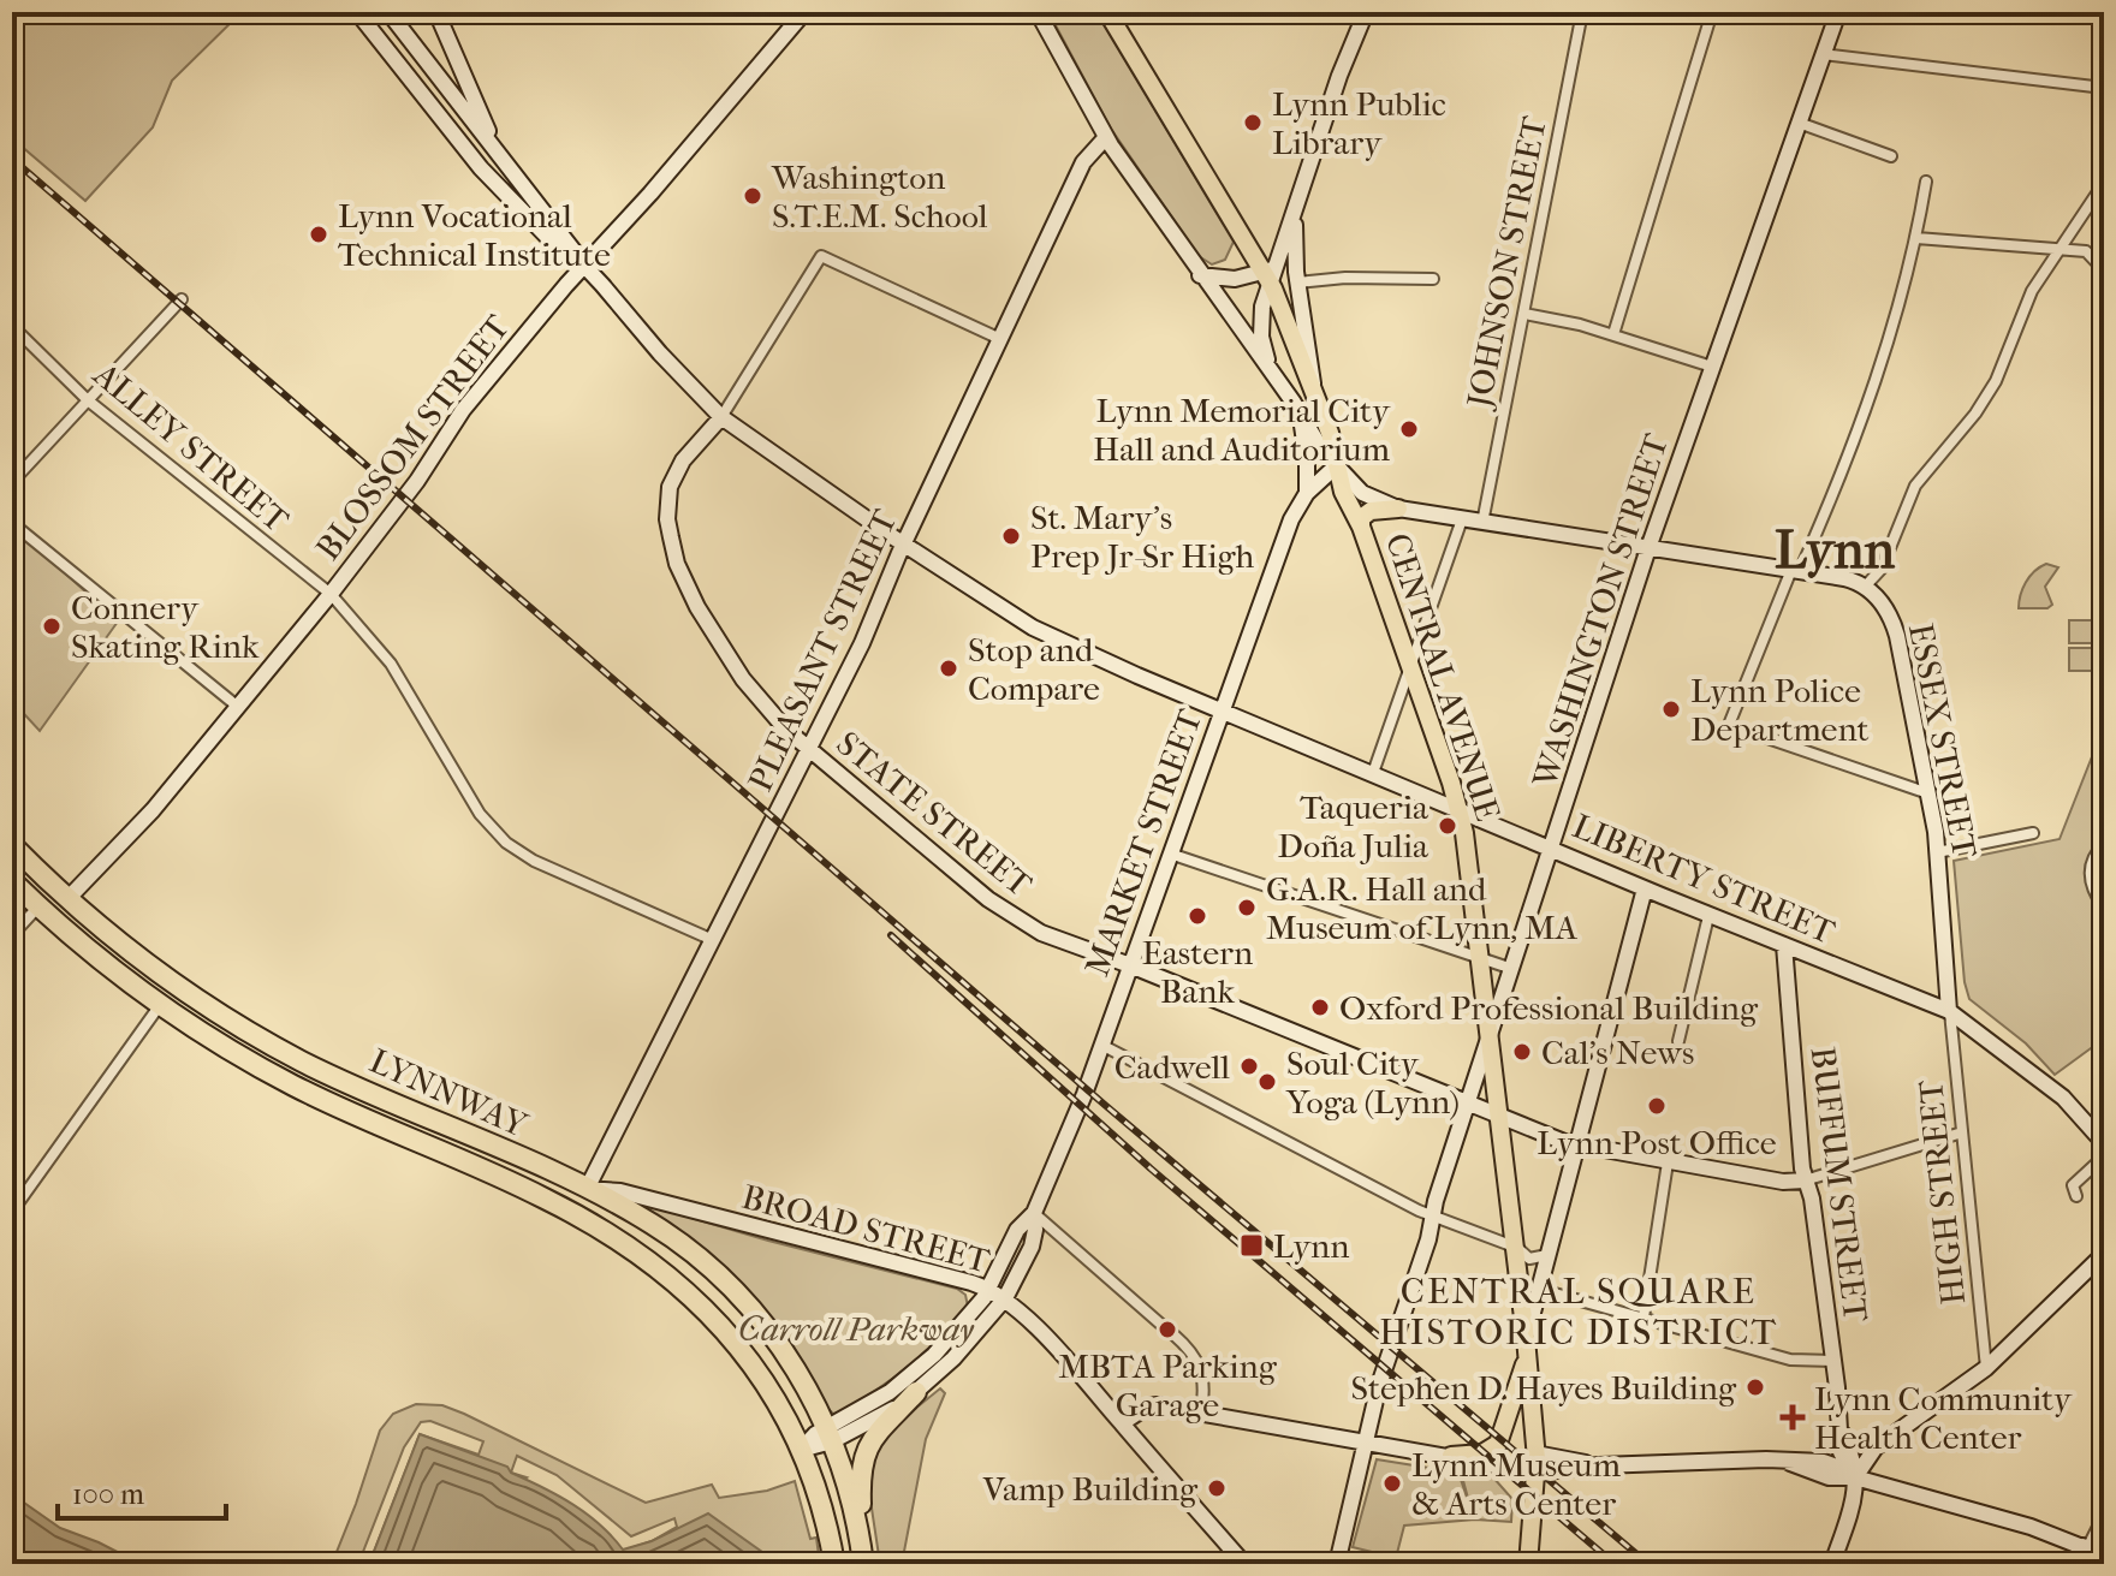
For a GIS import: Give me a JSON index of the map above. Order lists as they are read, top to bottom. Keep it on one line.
{"streets":{"highway":["LYNNWAY"],"main road":["BLOSSOM STREET","WASHINGTON STREET","PLEASANT STREET","CENTRAL AVENUE","ESSEX STREET","STATE STREET","MARKET STREET","LIBERTY STREET","BUFFUM STREET","BROAD STREET"],"street":["JOHNSON STREET","ALLEY STREET","HIGH STREET"]},"crossings":[["BLOSSOM STREET","ALLEY STREET"],["BLOSSOM STREET","LIBERTY STREET"],["BLOSSOM STREET","LYNNWAY"],["ALLEY STREET","PLEASANT STREET"],["WASHINGTON STREET","CENTRAL AVENUE"],["WASHINGTON STREET","STATE STREET"],["WASHINGTON STREET","LIBERTY STREET"],["PLEASANT STREET","STATE STREET"],["PLEASANT STREET","LIBERTY STREET"],["PLEASANT STREET","LYNNWAY"],["PLEASANT STREET","BROAD STREET"],["CENTRAL AVENUE","STATE STREET"],["CENTRAL AVENUE","MARKET STREET"],["CENTRAL AVENUE","LIBERTY STREET"],["ESSEX STREET","LIBERTY STREET"],["ESSEX STREET","HIGH STREET"],["STATE STREET","MARKET STREET"],["STATE STREET","LIBERTY STREET"],["STATE STREET","BUFFUM STREET"],["MARKET STREET","LIBERTY STREET"],["MARKET STREET","BROAD STREET"],["LIBERTY STREET","BUFFUM STREET"],["LIBERTY STREET","HIGH STREET"],["LYNNWAY","BROAD STREET"]],"districts":["Lynn","CENTRAL SQUARE HISTORIC DISTRICT"],"parks":["Carroll Parkway"],"places":{"other":["Lynn Public Library","Washington S.T.E.M. School","Lynn Vocational Technical Institute","Lynn Memorial City Hall and Auditorium","St. Mary's Prep Jr-Sr High","Connery Skating Rink","Stop and Compare","Lynn Police Department","Taqueria Doña Julia","G.A.R. Hall and Museum of Lynn, MA","Eastern Bank","Oxford Professional Building","Cal's News","Cadwell","Soul City Yoga (Lynn)","Lynn Post Office","MBTA Parking Garage","Stephen D. Hayes Building","Lynn Museum & Arts Center","Vamp Building"],"transit":["Lynn"],"health":["Lynn Community Health Center"]},"scale_bar":"100 m"}
